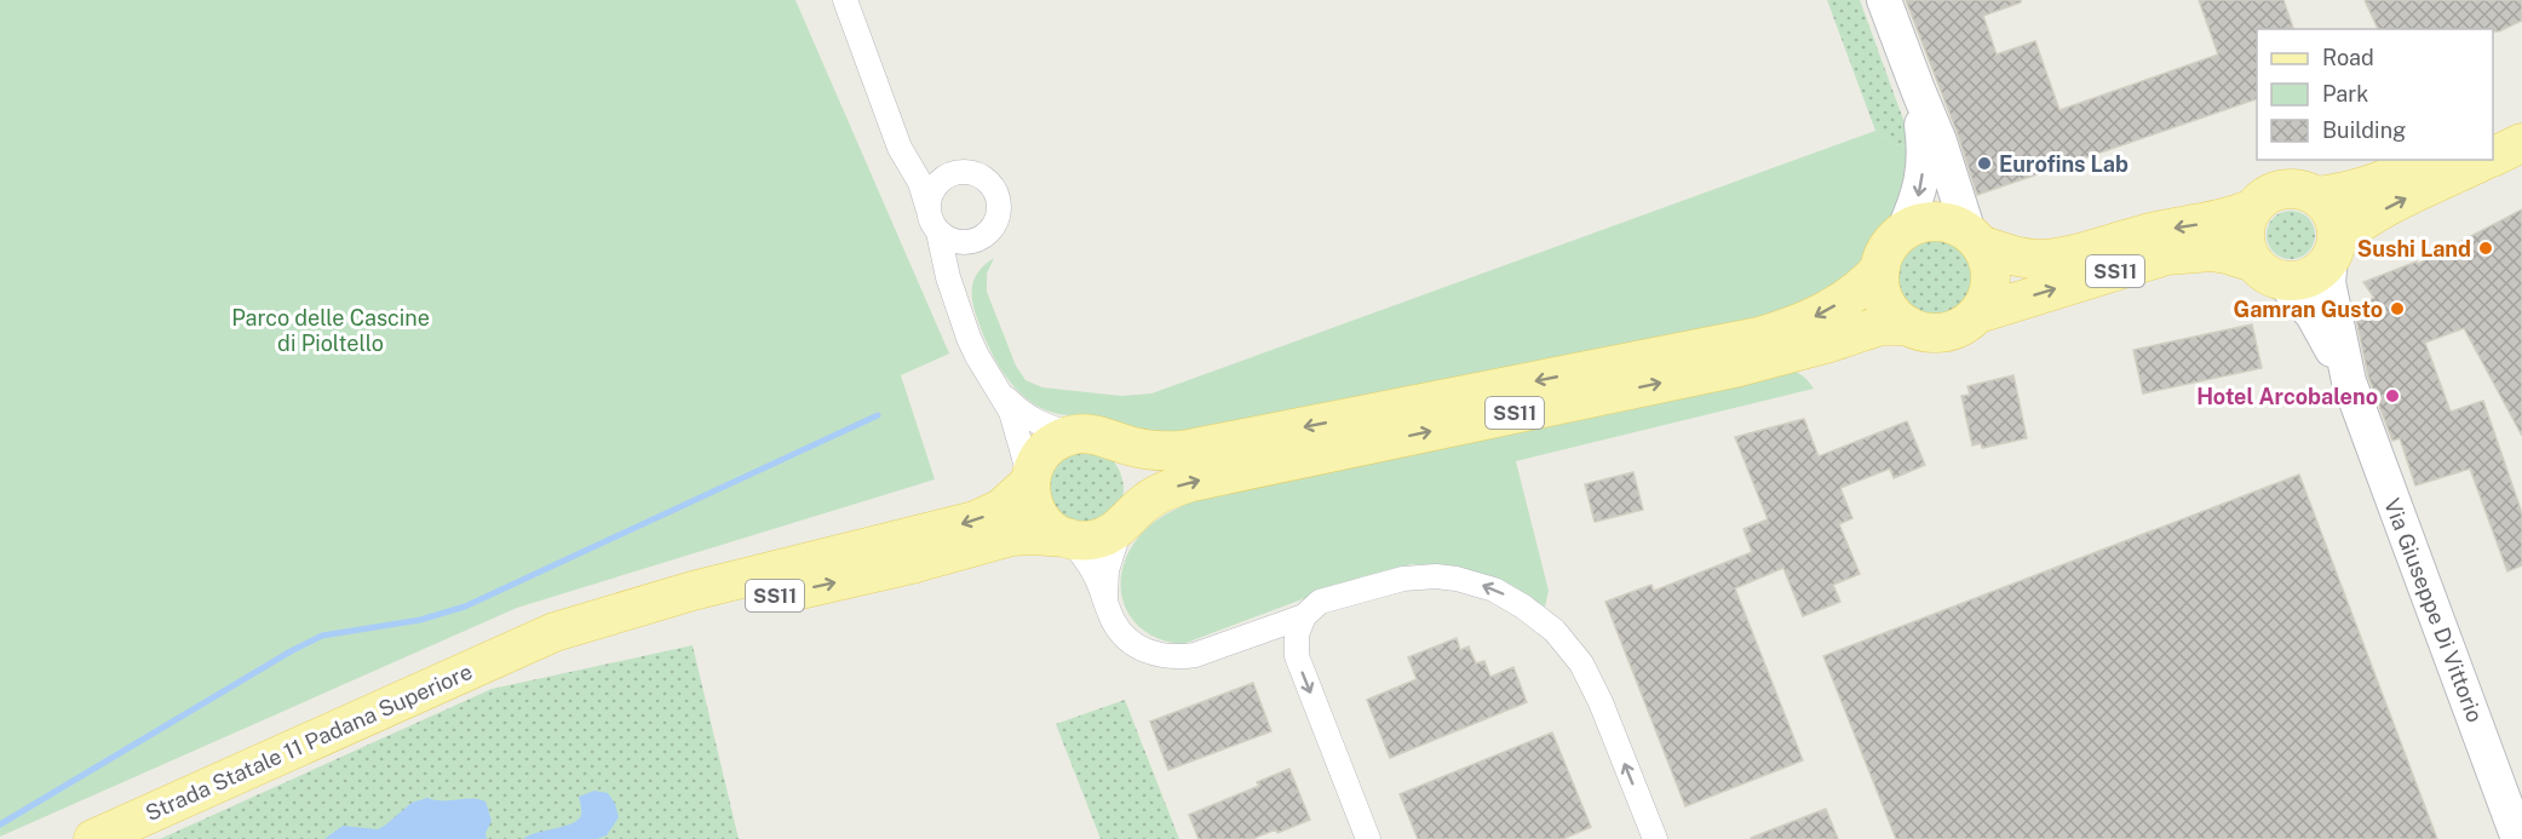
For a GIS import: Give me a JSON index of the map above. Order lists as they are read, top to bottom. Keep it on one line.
{"streets":{"main road":["SS11","Strada Statale 11 Padana Superiore"],"street":["Via Giuseppe Di Vittorio"]},"crossings":[["SS11","Via Giuseppe Di Vittorio"],["SS11","Strada Statale 11 Padana Superiore"],["Via Giuseppe Di Vittorio","Strada Statale 11 Padana Superiore"]],"parks":["Parco delle Cascine di Pioltello"],"places":["Eurofins Lab","Sushi Land","Gamran Gusto","Hotel Arcobaleno"],"legend":["Road","Park","Building"]}
